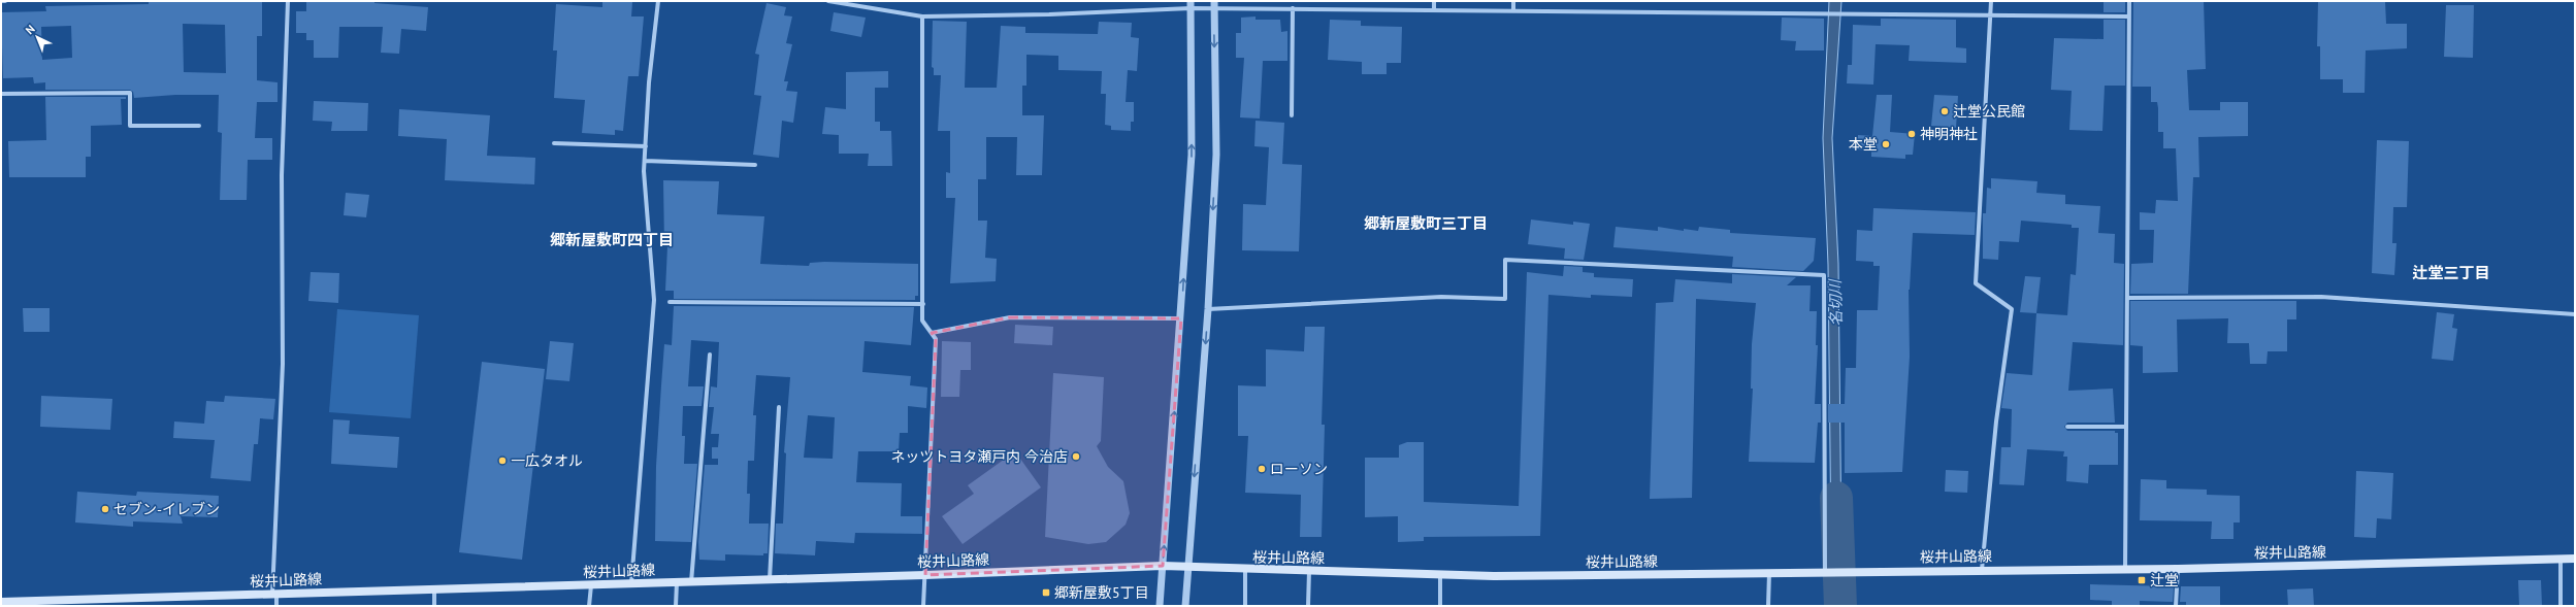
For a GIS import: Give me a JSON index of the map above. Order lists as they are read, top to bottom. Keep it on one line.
{"streets":{"main road":["桜井山路線"]},"districts":["郷新屋敷町三丁目","郷新屋敷町四丁目","辻堂三丁目"],"water":["名切川"],"places":{"other":["辻堂公民館","神明神社","本堂","ネッツトヨタ瀬戸内 今治店","一広タオル","ローソン","セブン-イレブン"],"transit":["辻堂","郷新屋敷5丁目"]},"north":"top left"}
